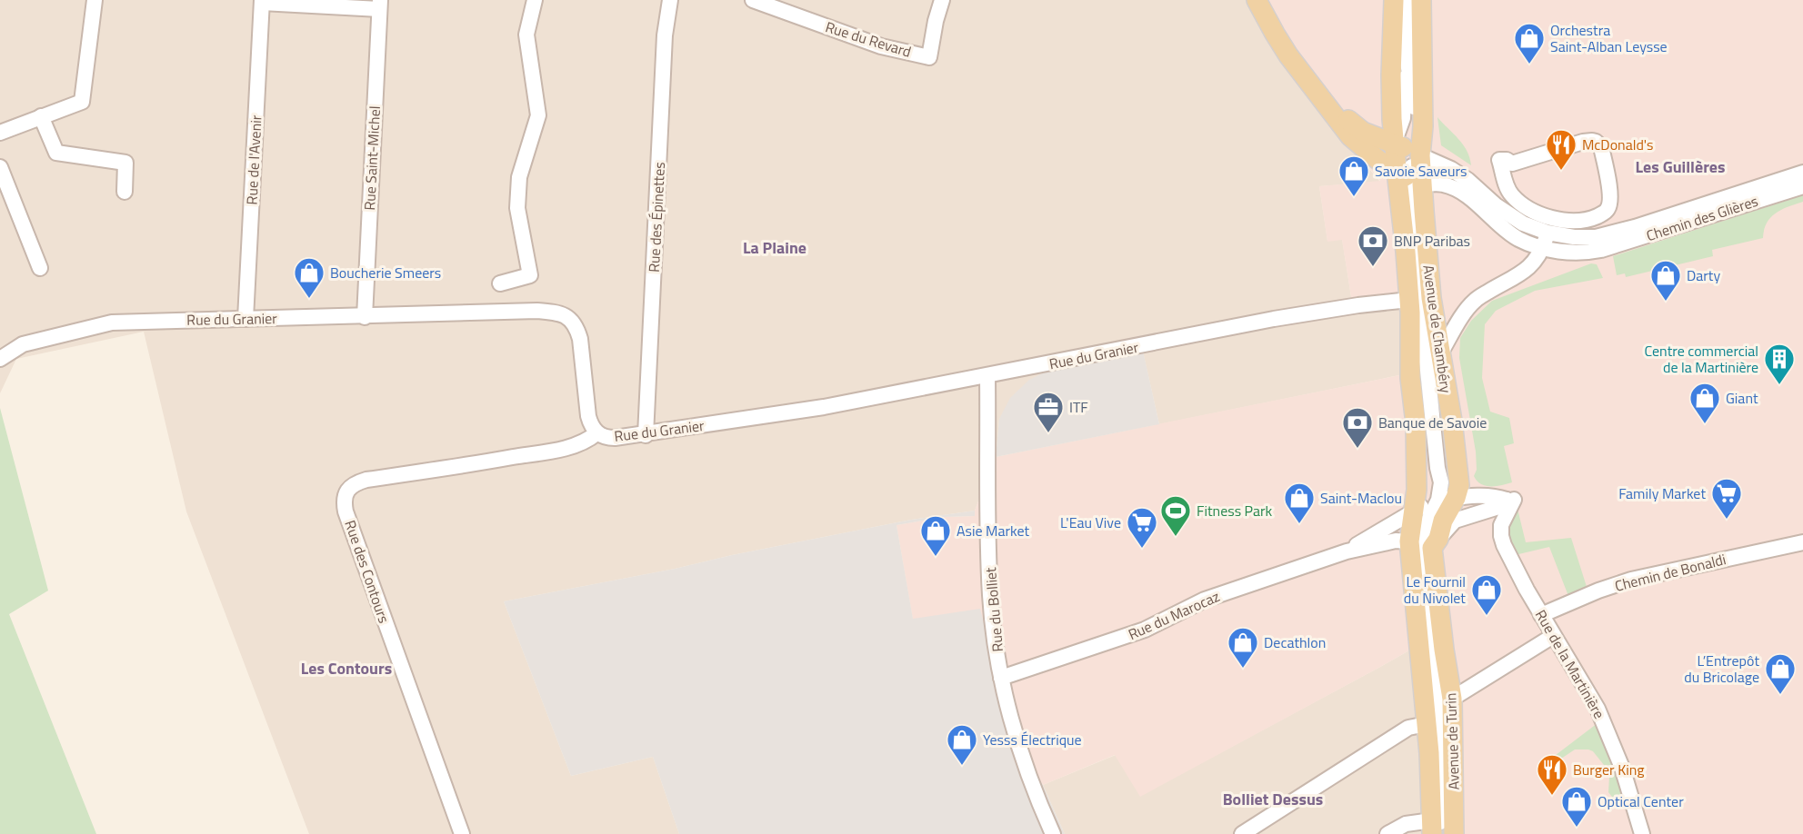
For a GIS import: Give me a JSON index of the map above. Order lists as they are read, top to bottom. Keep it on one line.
{"streets":{"main road":["Avenue de Chambéry","Avenue de Turin"],"street":["Rue du Revard","Rue Saint-Michel","Rue de l'Avenir","Rue des Épinettes","Chemin des Glières","Rue du Granier","Rue des Contours","Chemin de Bonaldi","Rue du Bolliet","Rue du Marocaz","Rue de la Martinière"]},"crossings":[["Rue Saint-Michel","Rue du Granier"],["Rue de l'Avenir","Rue du Granier"],["Rue des Épinettes","Rue du Granier"],["Chemin des Glières","Avenue de Chambéry"],["Rue du Granier","Avenue de Chambéry"],["Rue du Granier","Rue des Contours"],["Rue du Granier","Rue du Bolliet"],["Avenue de Chambéry","Rue du Marocaz"],["Avenue de Chambéry","Avenue de Turin"],["Chemin de Bonaldi","Rue de la Martinière"],["Rue du Bolliet","Rue du Marocaz"]],"districts":["Les Guillères","La Plaine","Les Contours","Bolliet Dessus"],"places":{"shop":["Orchestra Saint-Alban Leysse","Savoie Saveurs","Boucherie Smeers","Darty","Giant","Saint-Maclou","Asie Market","Le Fournil du Nivolet","Decathlon","L’Entrepôt du Bricolage","Yesss Électrique","Optical Center"],"restaurant":["McDonald's","Burger King"],"bank":["BNP Paribas","Banque de Savoie"],"building":["Centre commercial de la Martinière"],"office":["ITF"],"supermarket":["Family Market","L'Eau Vive"],"sports":["Fitness Park"]}}
